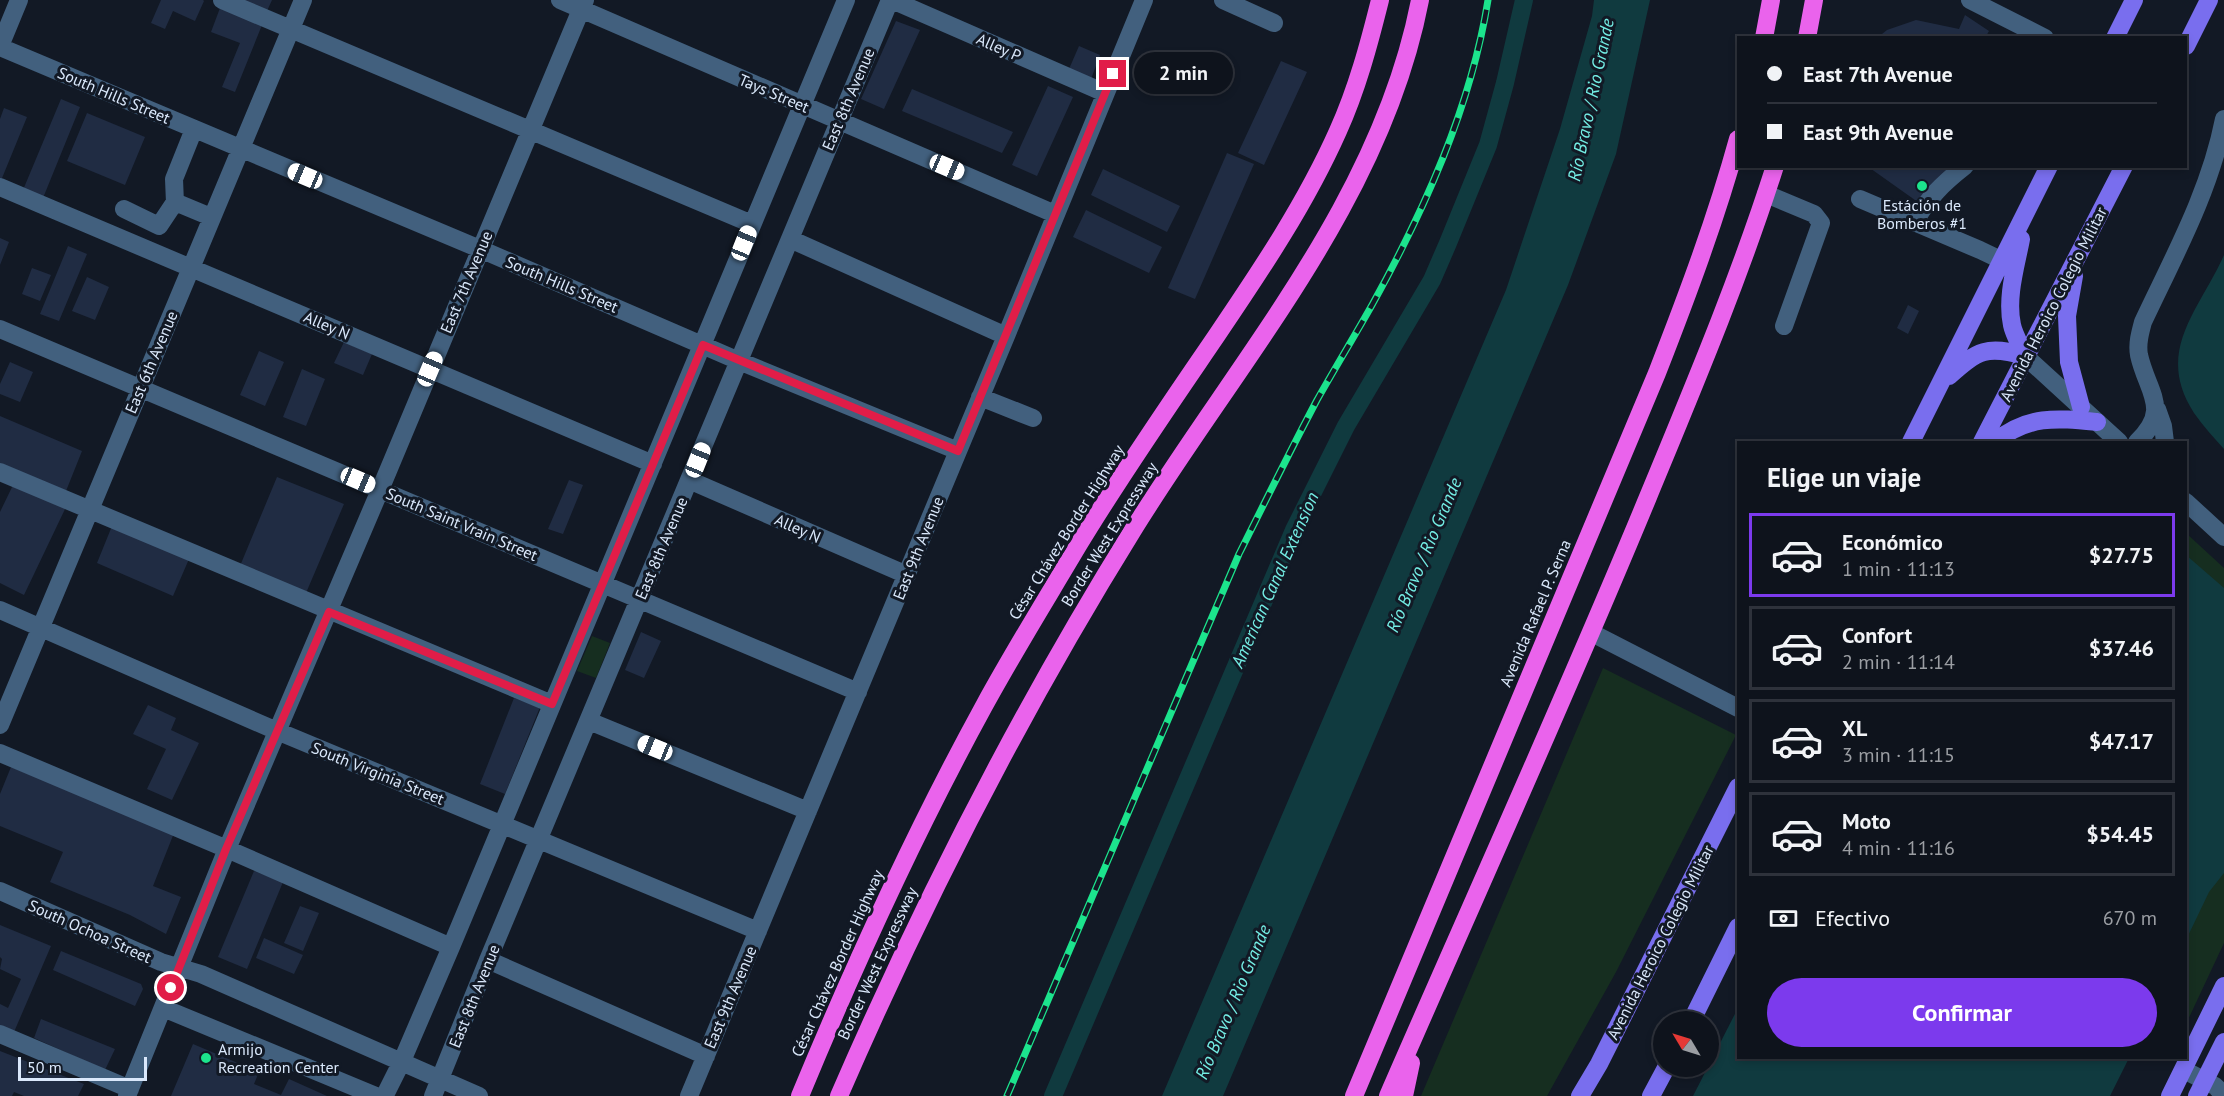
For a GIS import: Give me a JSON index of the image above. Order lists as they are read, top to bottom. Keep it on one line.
{"streets":{"highway":["César Chávez Border Highway","Border West Expressway","Avenida Rafael P. Serna"],"main road":["Avenida Heroico Colegio Militar"],"street":["Alley P","Tays Street","South Hills Street","East 8th Avenue","East 7th Avenue","Alley N","East 6th Avenue","South Saint Vrain Street","East 9th Avenue","South Virginia Street","South Ochoa Street"]},"crossings":[["Alley P","East 8th Avenue"],["Alley P","East 9th Avenue"],["Tays Street","East 8th Avenue"],["Tays Street","East 7th Avenue"],["Tays Street","East 9th Avenue"],["South Hills Street","East 8th Avenue"],["South Hills Street","East 7th Avenue"],["South Hills Street","East 6th Avenue"],["South Hills Street","East 9th Avenue"],["East 8th Avenue","Alley N"],["East 8th Avenue","South Saint Vrain Street"],["East 8th Avenue","South Virginia Street"],["East 8th Avenue","South Ochoa Street"],["East 7th Avenue","Alley N"],["East 7th Avenue","South Saint Vrain Street"],["East 7th Avenue","South Virginia Street"],["East 7th Avenue","South Ochoa Street"],["Alley N","East 6th Avenue"],["Alley N","East 9th Avenue"],["East 6th Avenue","South Saint Vrain Street"],["East 6th Avenue","South Virginia Street"],["South Saint Vrain Street","East 9th Avenue"],["East 9th Avenue","South Virginia Street"]],"water":["Río Bravo / Rio Grande","American Canal Extension"],"places":["Estáción de Bomberos #1","Armijo Recreation Center"],"scale_bar":"50 m","north":"top left","page":{"banner":["East 7th Avenue","East 9th Avenue"],"bubble":"2 min","heading":"Elige un viaje","list":[{"name":"Económico","note":"1 min · 11:13","value":"$27.75"},{"name":"Confort","note":"2 min · 11:14","value":"$37.46"},{"name":"XL","note":"3 min · 11:15","value":"$47.17"},{"name":"Moto","note":"4 min · 11:16","value":"$54.45"}],"pay":["Efectivo","670 m"],"buttons":"Confirmar","scale":"50 m"}}
